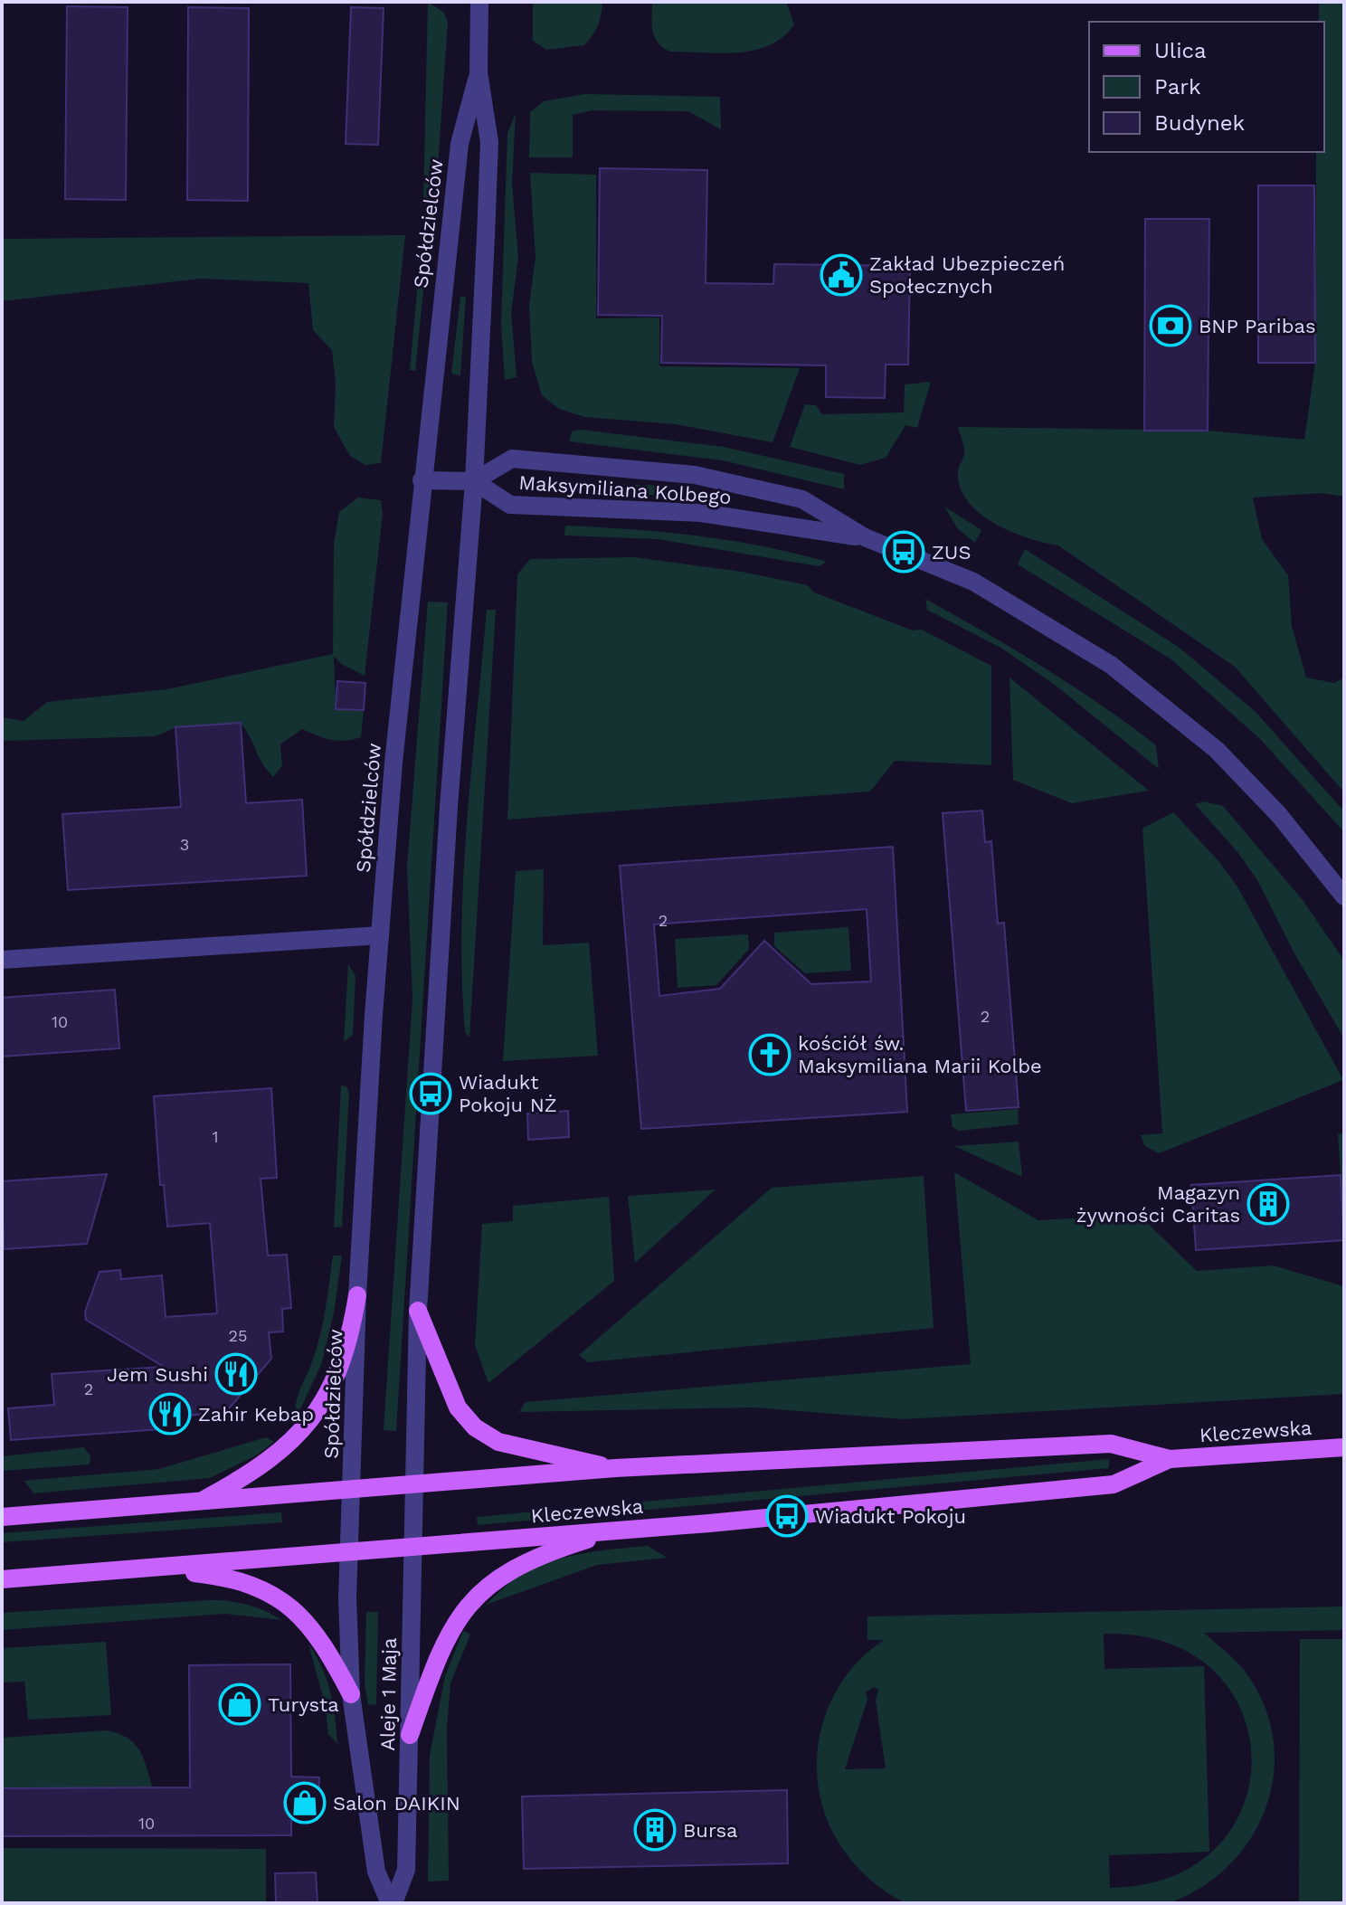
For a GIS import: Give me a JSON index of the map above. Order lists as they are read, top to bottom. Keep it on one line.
{"streets":{"main road":["Kleczewska"],"street":["Spółdzielców","Maksymiliana Kolbego","Aleje 1 Maja"]},"crossings":[["Spółdzielców","Maksymiliana Kolbego"],["Spółdzielców","Kleczewska"],["Spółdzielców","Aleje 1 Maja"],["Kleczewska","Aleje 1 Maja"]],"places":{"public building":["Zakład Ubezpieczeń Społecznych"],"bank":["BNP Paribas"],"bus stop":["ZUS","Wiadukt Pokoju NŻ","Wiadukt Pokoju"],"church":["kościół św. Maksymiliana Marii Kolbe"],"building":["Magazyn żywności Caritas","Bursa"],"restaurant":["Jem Sushi","Zahir Kebap"],"shop":["Turysta","Salon DAIKIN"]},"house_numbers":["3","2","2","10","1","25","2","10"],"legend":["Ulica","Park","Budynek"]}
